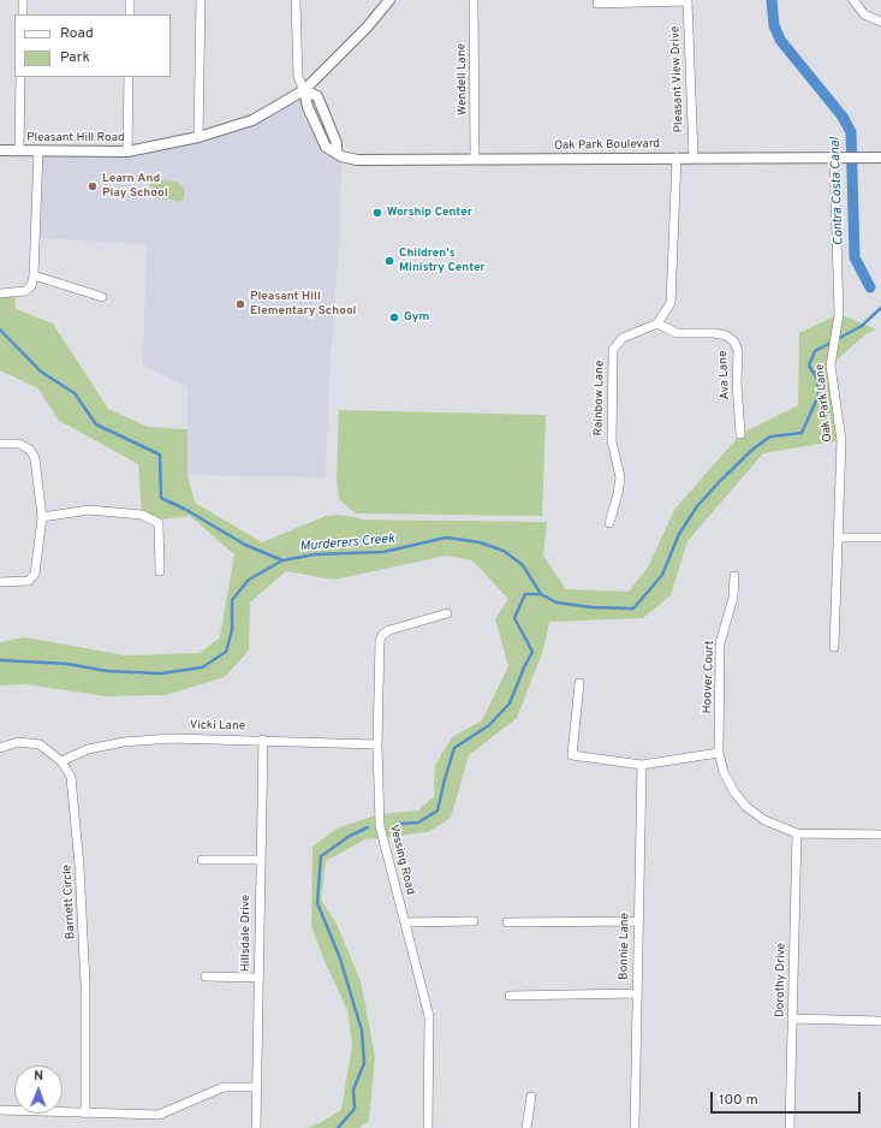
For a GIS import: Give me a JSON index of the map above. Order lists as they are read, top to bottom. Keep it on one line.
{"streets":{"street":["Wendell Lane","Pleasant View Drive","Pleasant Hill Road","Oak Park Boulevard","Ava Lane","Rainbow Lane","Oak Park Lane","Hoover Court","Vicki Lane","Vessing Road","Barnett Circle","Hillsdale Drive","Bonnie Lane","Dorothy Drive"]},"crossings":[["Wendell Lane","Oak Park Boulevard"],["Pleasant View Drive","Oak Park Boulevard"],["Pleasant Hill Road","Oak Park Boulevard"],["Oak Park Boulevard","Oak Park Lane"],["Ava Lane","Rainbow Lane"],["Hoover Court","Dorothy Drive"],["Vicki Lane","Vessing Road"],["Vicki Lane","Barnett Circle"],["Vicki Lane","Hillsdale Drive"]],"water":["Contra Costa Canal","Murderers Creek"],"places":["Learn And Play School","Worship Center","Children's Ministry Center","Pleasant Hill Elementary School","Gym"],"legend":["Road","Park"],"scale_bar":"100 m","north":"top"}
